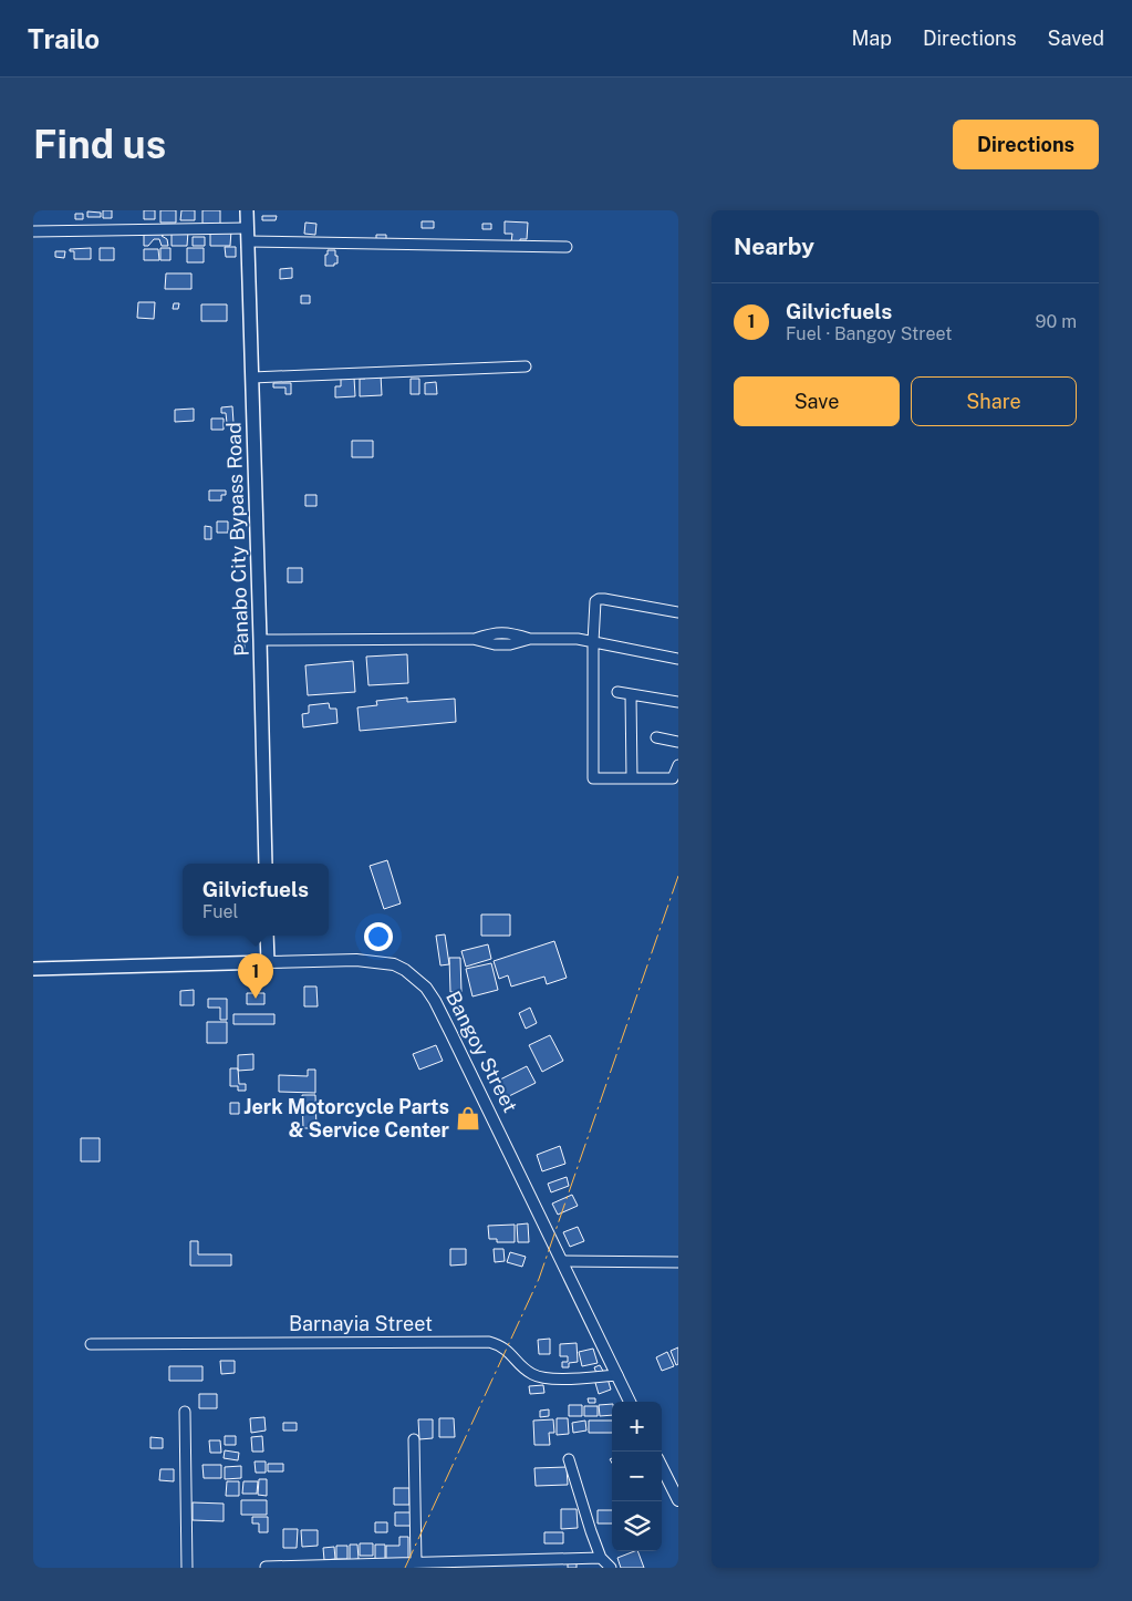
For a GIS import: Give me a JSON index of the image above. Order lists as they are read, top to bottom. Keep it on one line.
{"streets":{"main road":["Panabo City Bypass Road","Bangoy Street"],"street":["Barnayia Street"]},"crossings":[["Bangoy Street","Barnayia Street"]],"places":{"shop":["Jerk Motorcycle Parts & Service Center"]},"page":{"header":"Trailo","nav":["Map","Directions","Saved"],"buttons":["Directions",["Save","Share"]],"title":"Find us","heading":"Nearby","list":[{"mark":"1","name":"Gilvicfuels","note":"Fuel · Bangoy Street","value":"90 m"}],"popup":["Gilvicfuels","Fuel"],"pins":"1","map_buttons":["+","−"]}}
